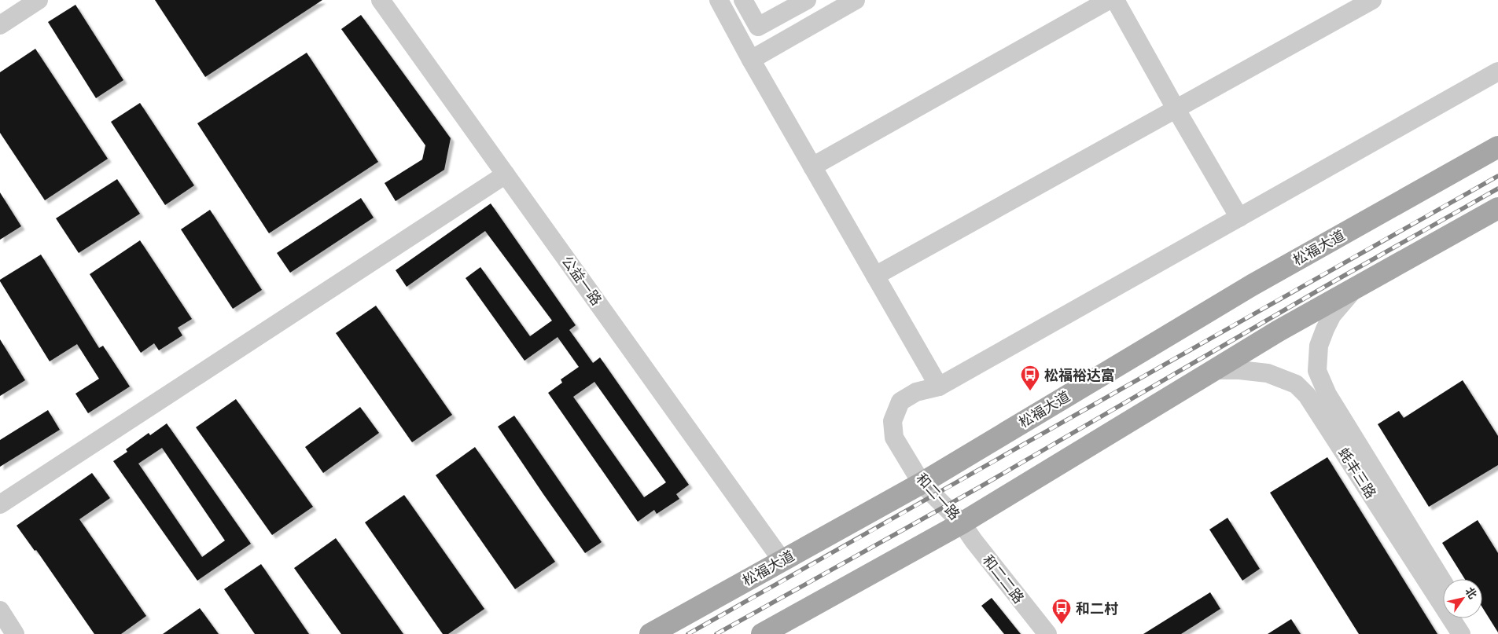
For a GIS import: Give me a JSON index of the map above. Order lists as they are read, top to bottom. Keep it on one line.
{"streets":{"main road":["松福大道"],"street":["公益一路","蚝丰三路","和二一路","和二二路"]},"crossings":[["松福大道","公益一路"],["松福大道","和二一路"],["和二一路","和二二路"]],"places":{"bus stop":["松福裕达富","和二村"]},"north":"top right"}
